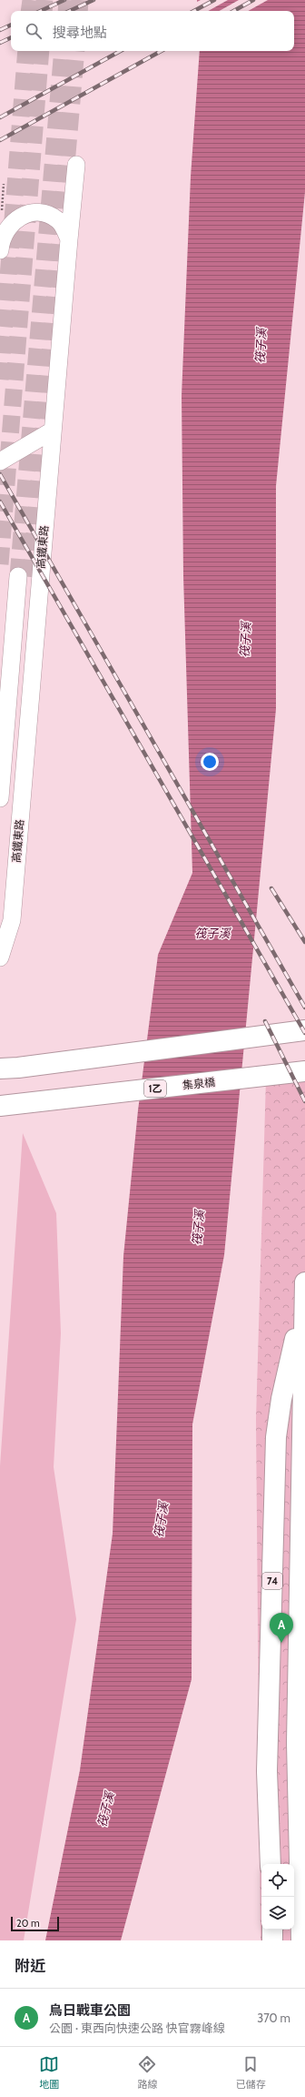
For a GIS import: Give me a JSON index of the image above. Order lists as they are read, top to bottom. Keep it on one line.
{"streets":{"main road":["集泉橋","1乙","74"],"street":["高鐵東路"]},"water":["筏子溪"],"scale_bar":"20 m","page":{"search":"搜尋地點","pins":"A","scale":"20 m","heading":"附近","list":[{"mark":"A","name":"烏日戰車公園","note":"公園 · 東西向快速公路 快官霧峰線","value":"370 m"}],"nav":["地圖","路線","已儲存"]}}
